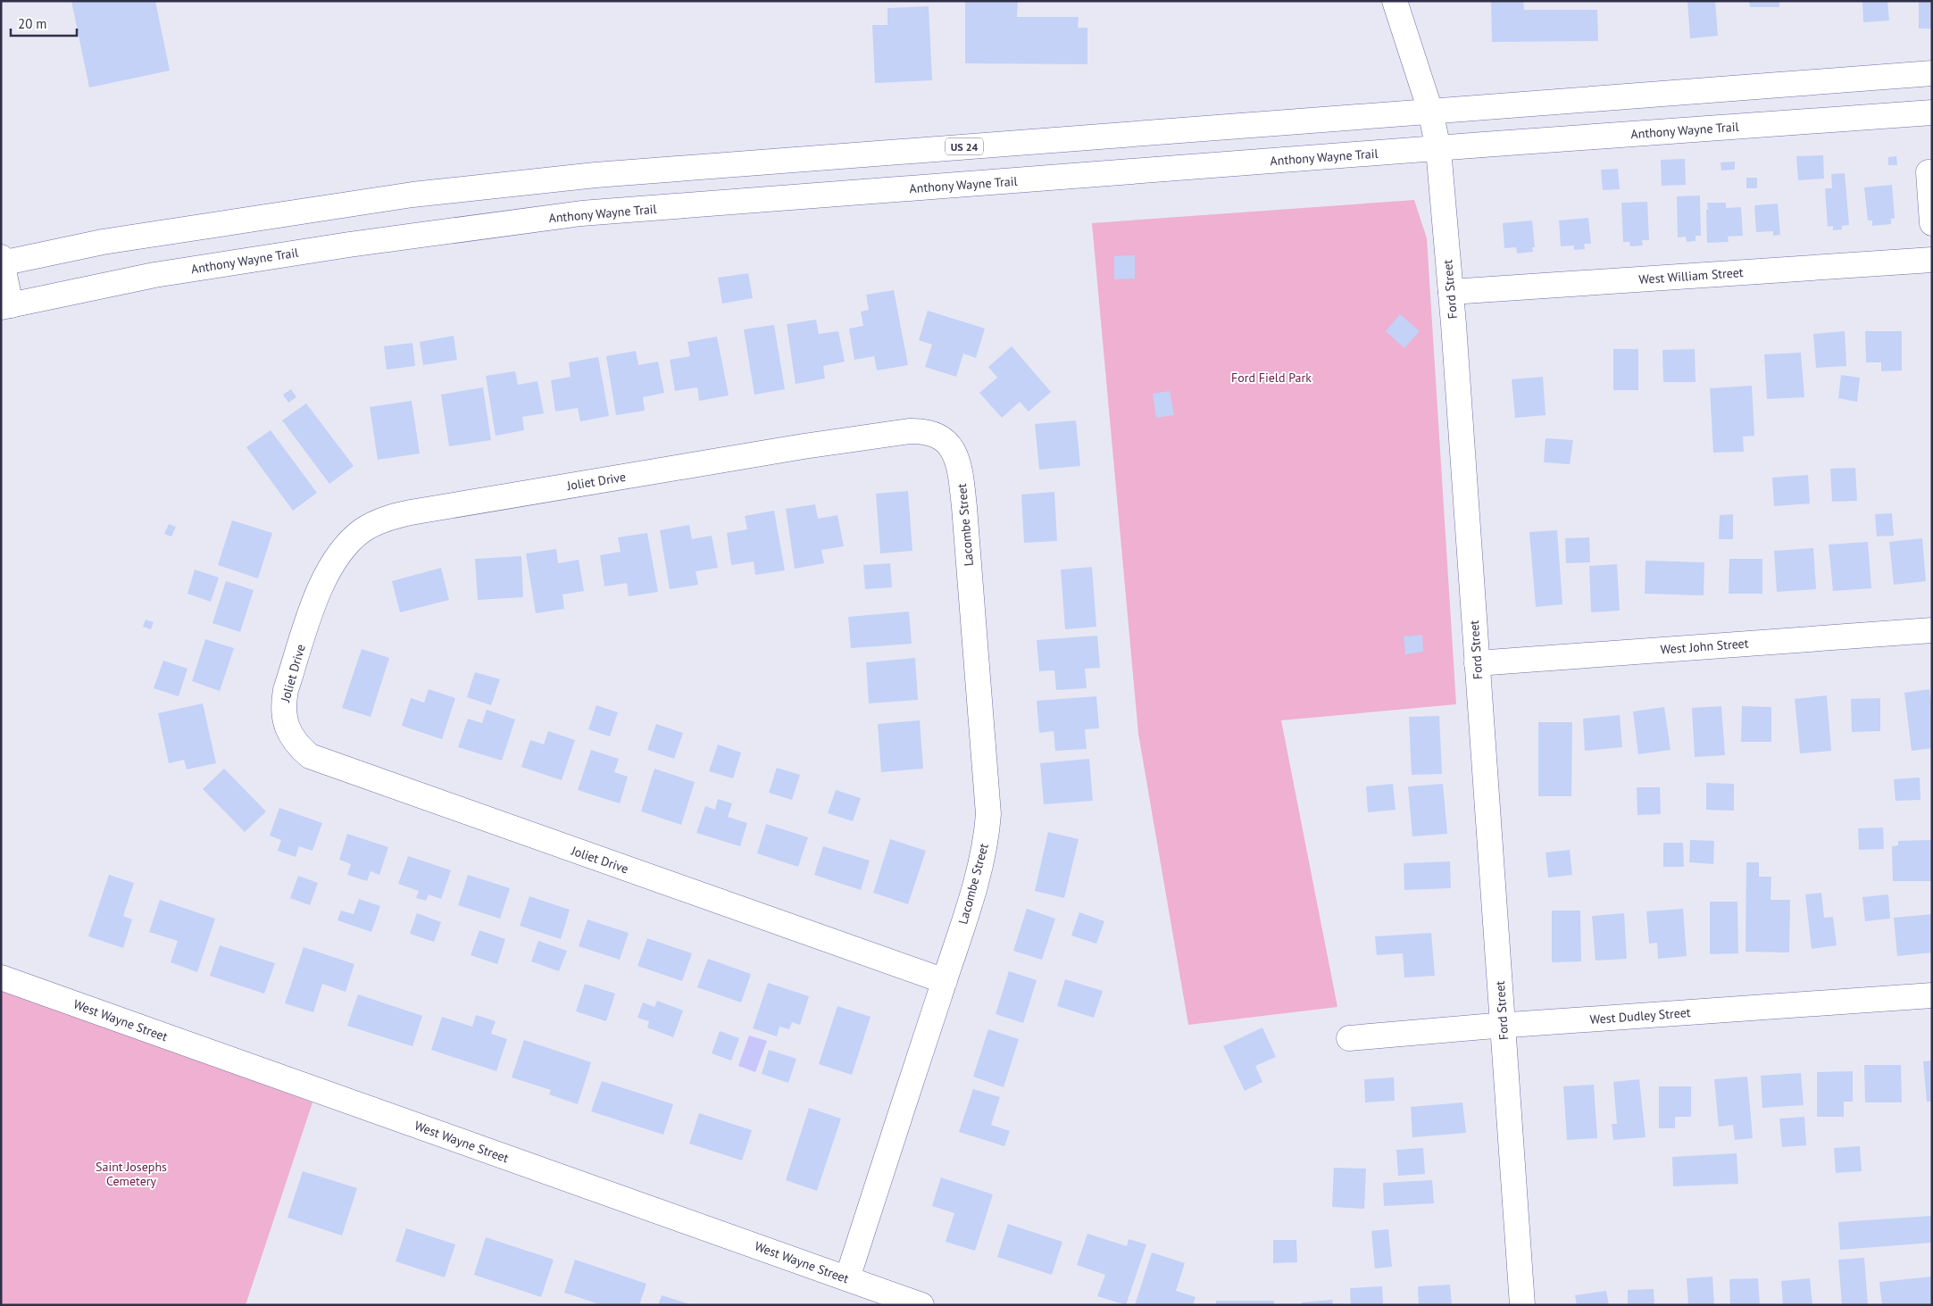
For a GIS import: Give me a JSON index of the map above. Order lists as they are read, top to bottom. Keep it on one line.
{"streets":{"main road":["Anthony Wayne Trail","US 24","West William Street","Ford Street","Joliet Drive","Lacombe Street","West John Street","West Dudley Street","West Wayne Street"]},"crossings":[["Anthony Wayne Trail","Ford Street"],["US 24","Ford Street"],["West William Street","Ford Street"],["Ford Street","West John Street"],["Ford Street","West Dudley Street"],["Joliet Drive","Lacombe Street"],["Lacombe Street","West Wayne Street"]],"parks":["Ford Field Park","Saint Josephs Cemetery"],"scale_bar":"20 m"}
